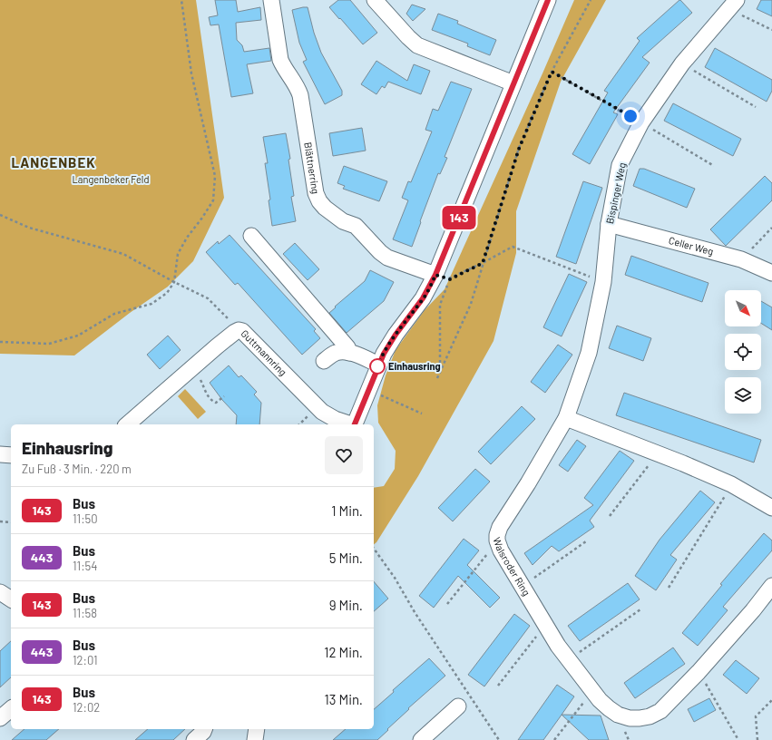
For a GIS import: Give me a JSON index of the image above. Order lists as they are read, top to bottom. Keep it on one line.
{"streets":{"street":["Blättnerring","Bispinger Weg","Celler Weg","Guttmannring","Walsroder Ring"]},"crossings":[["Bispinger Weg","Celler Weg"],["Bispinger Weg","Walsroder Ring"]],"districts":["LANGENBEK"],"parks":["Langenbeker Feld"],"places":["Einhausring"],"lines":["bus line 143"],"north":"bottom right","page":{"on_map":"143","heading":["Einhausring","Zu Fuß · 3 Min. · 220 m"],"list":[{"mark":"143","name":"Bus","note":"11:50","value":"1 Min."},{"mark":"443","name":"Bus","note":"11:54","value":"5 Min."},{"mark":"143","name":"Bus","note":"11:58","value":"9 Min."},{"mark":"443","name":"Bus","note":"12:01","value":"12 Min."},{"mark":"143","name":"Bus","note":"12:02","value":"13 Min."}]}}
